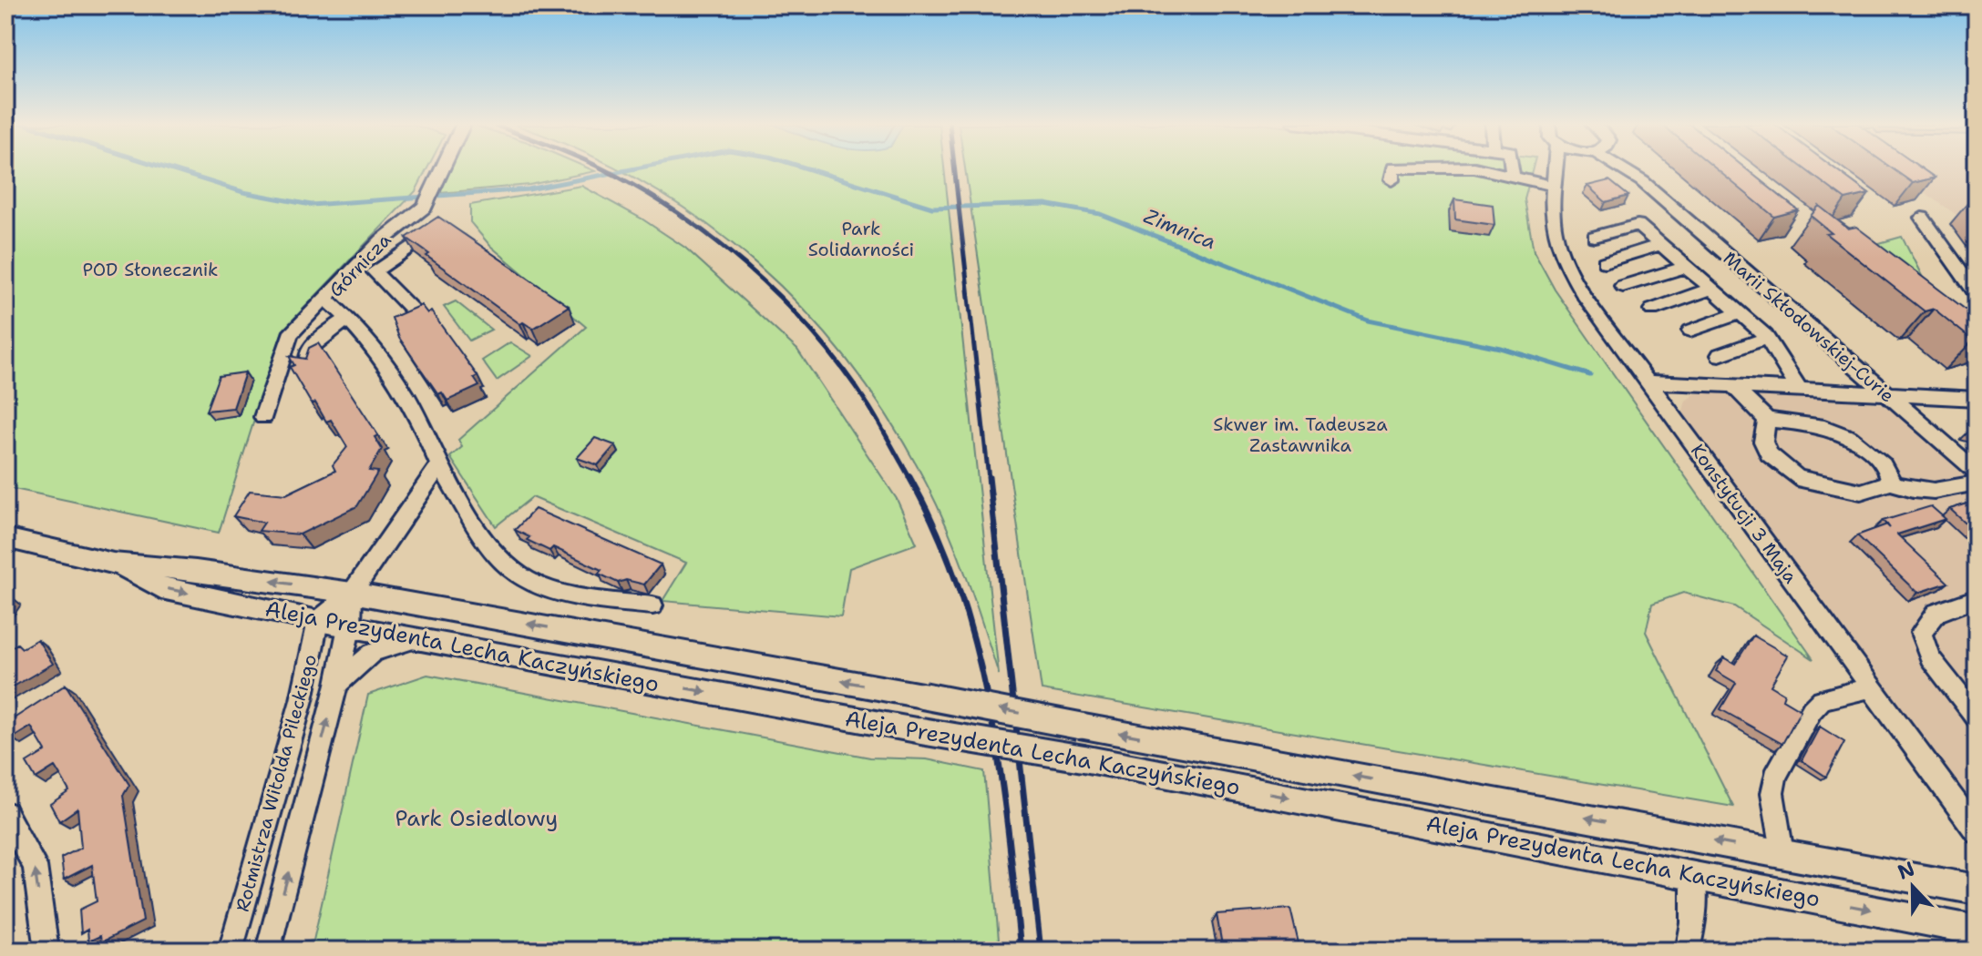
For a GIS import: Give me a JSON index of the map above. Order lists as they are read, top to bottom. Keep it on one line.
{"streets":{"main road":["Aleja Prezydenta Lecha Kaczyńskiego"],"street":["Górnicza","Marii Skłodowskiej-Curie","Konstytucji 3 Maja","Rotmistrza Witolda Pileckiego"]},"crossings":[["Aleja Prezydenta Lecha Kaczyńskiego","Rotmistrza Witolda Pileckiego"]],"water":["Zimnica"],"parks":["Park Solidarności","POD Słonecznik","Skwer im. Tadeusza Zastawnika","Park Osiedlowy"],"north":"top"}
